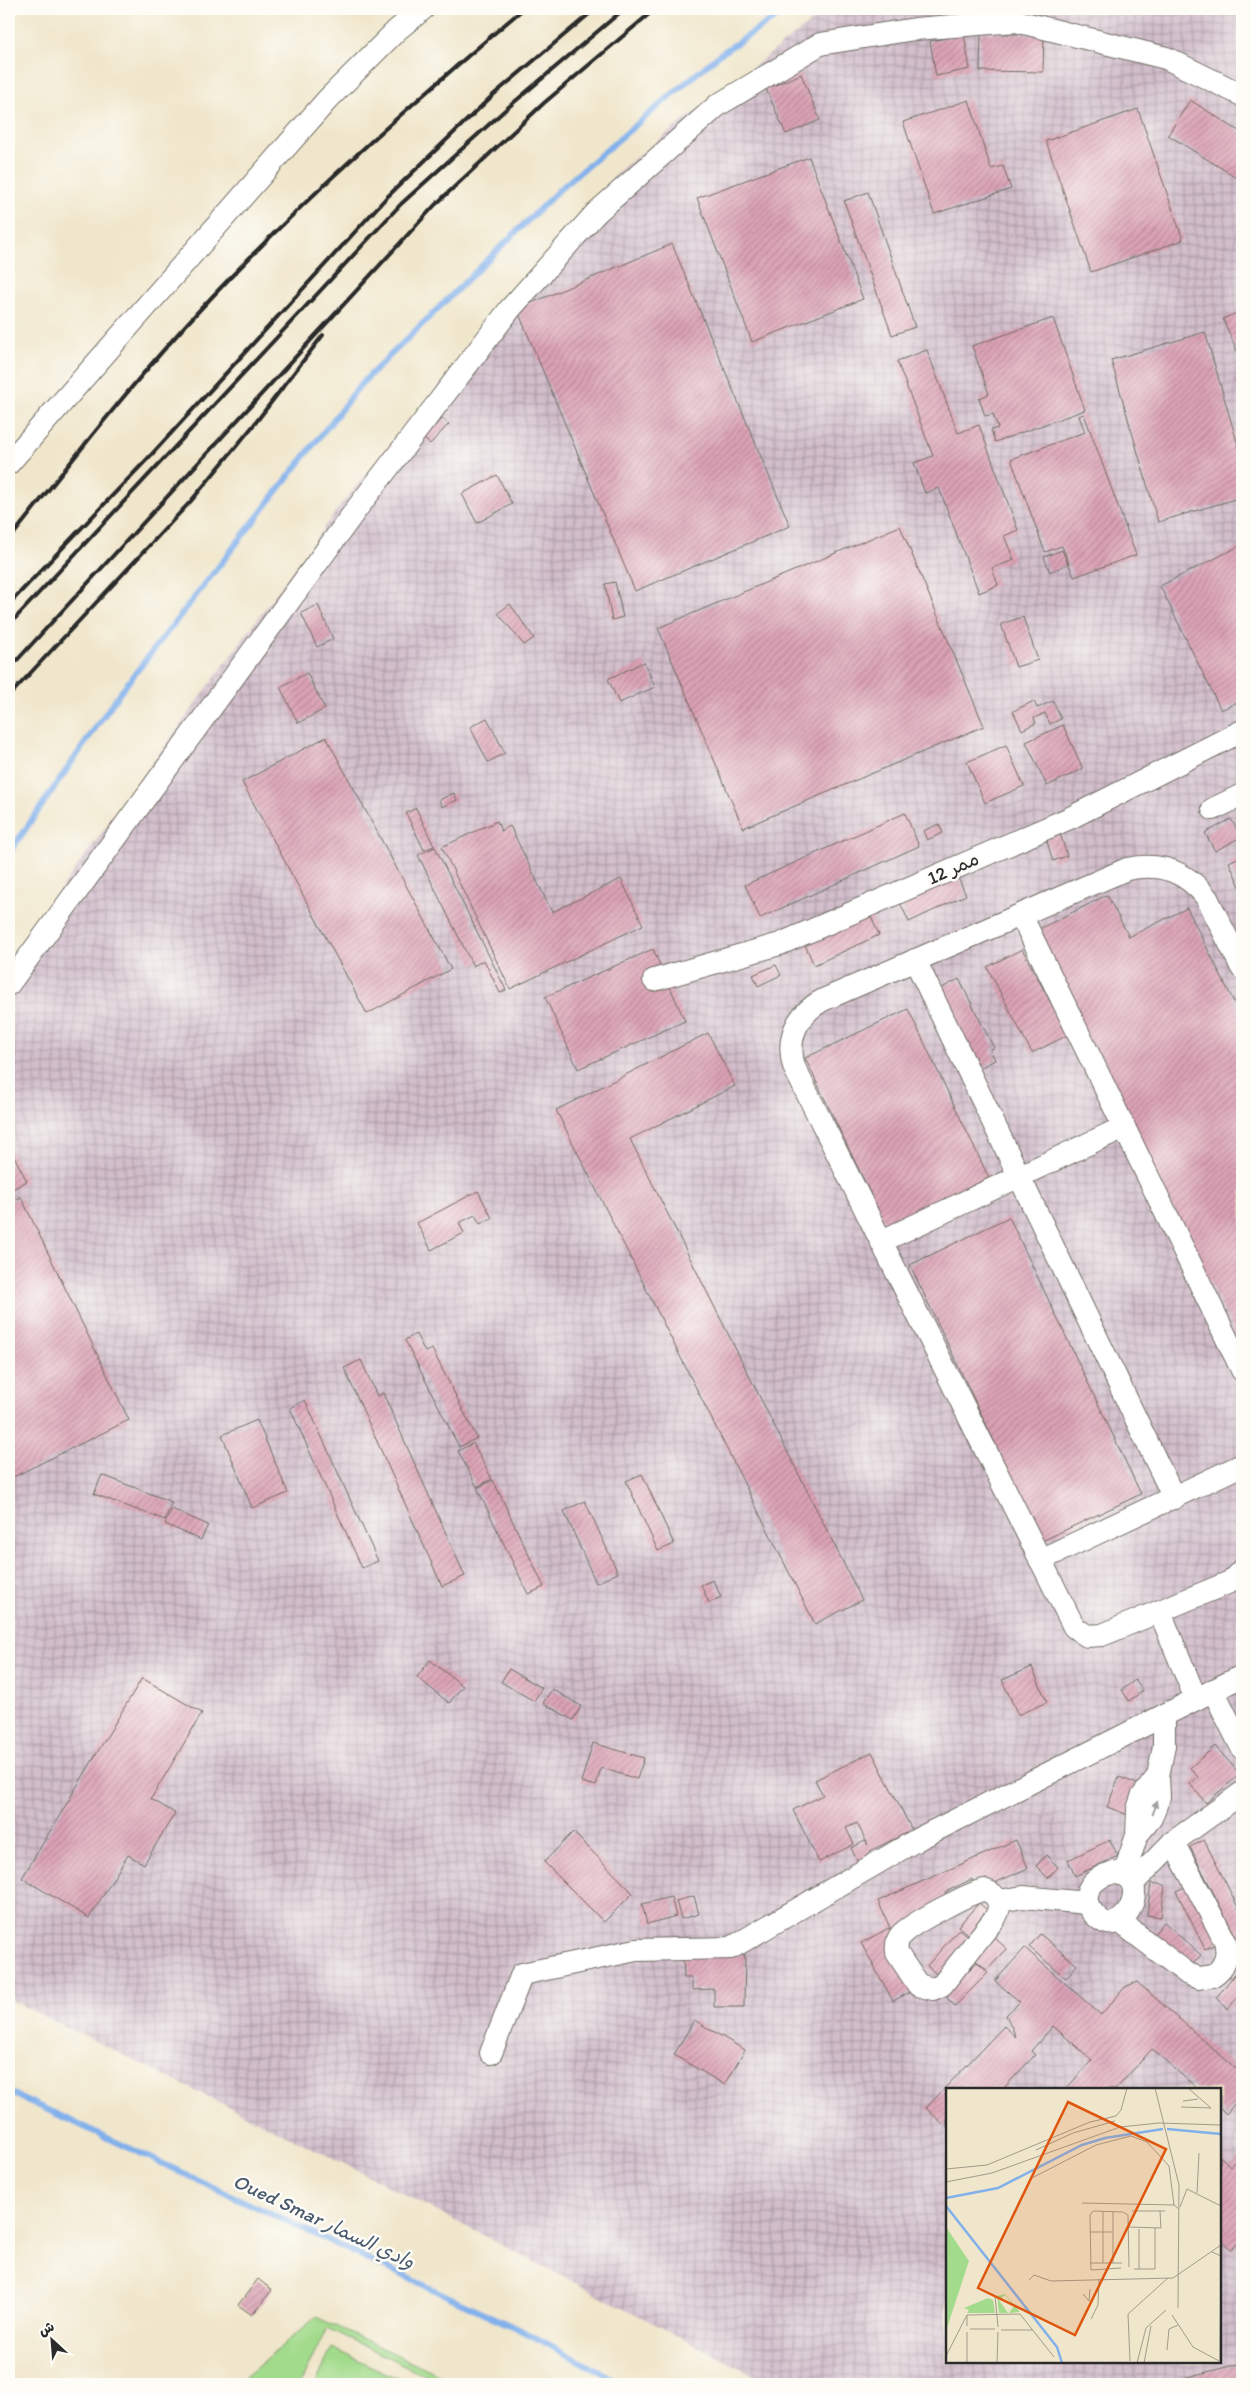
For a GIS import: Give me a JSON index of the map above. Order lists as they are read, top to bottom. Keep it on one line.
{"streets":{"street":["ممر 12"]},"water":["Oued Smar وادي السمار"],"north":"top left"}
